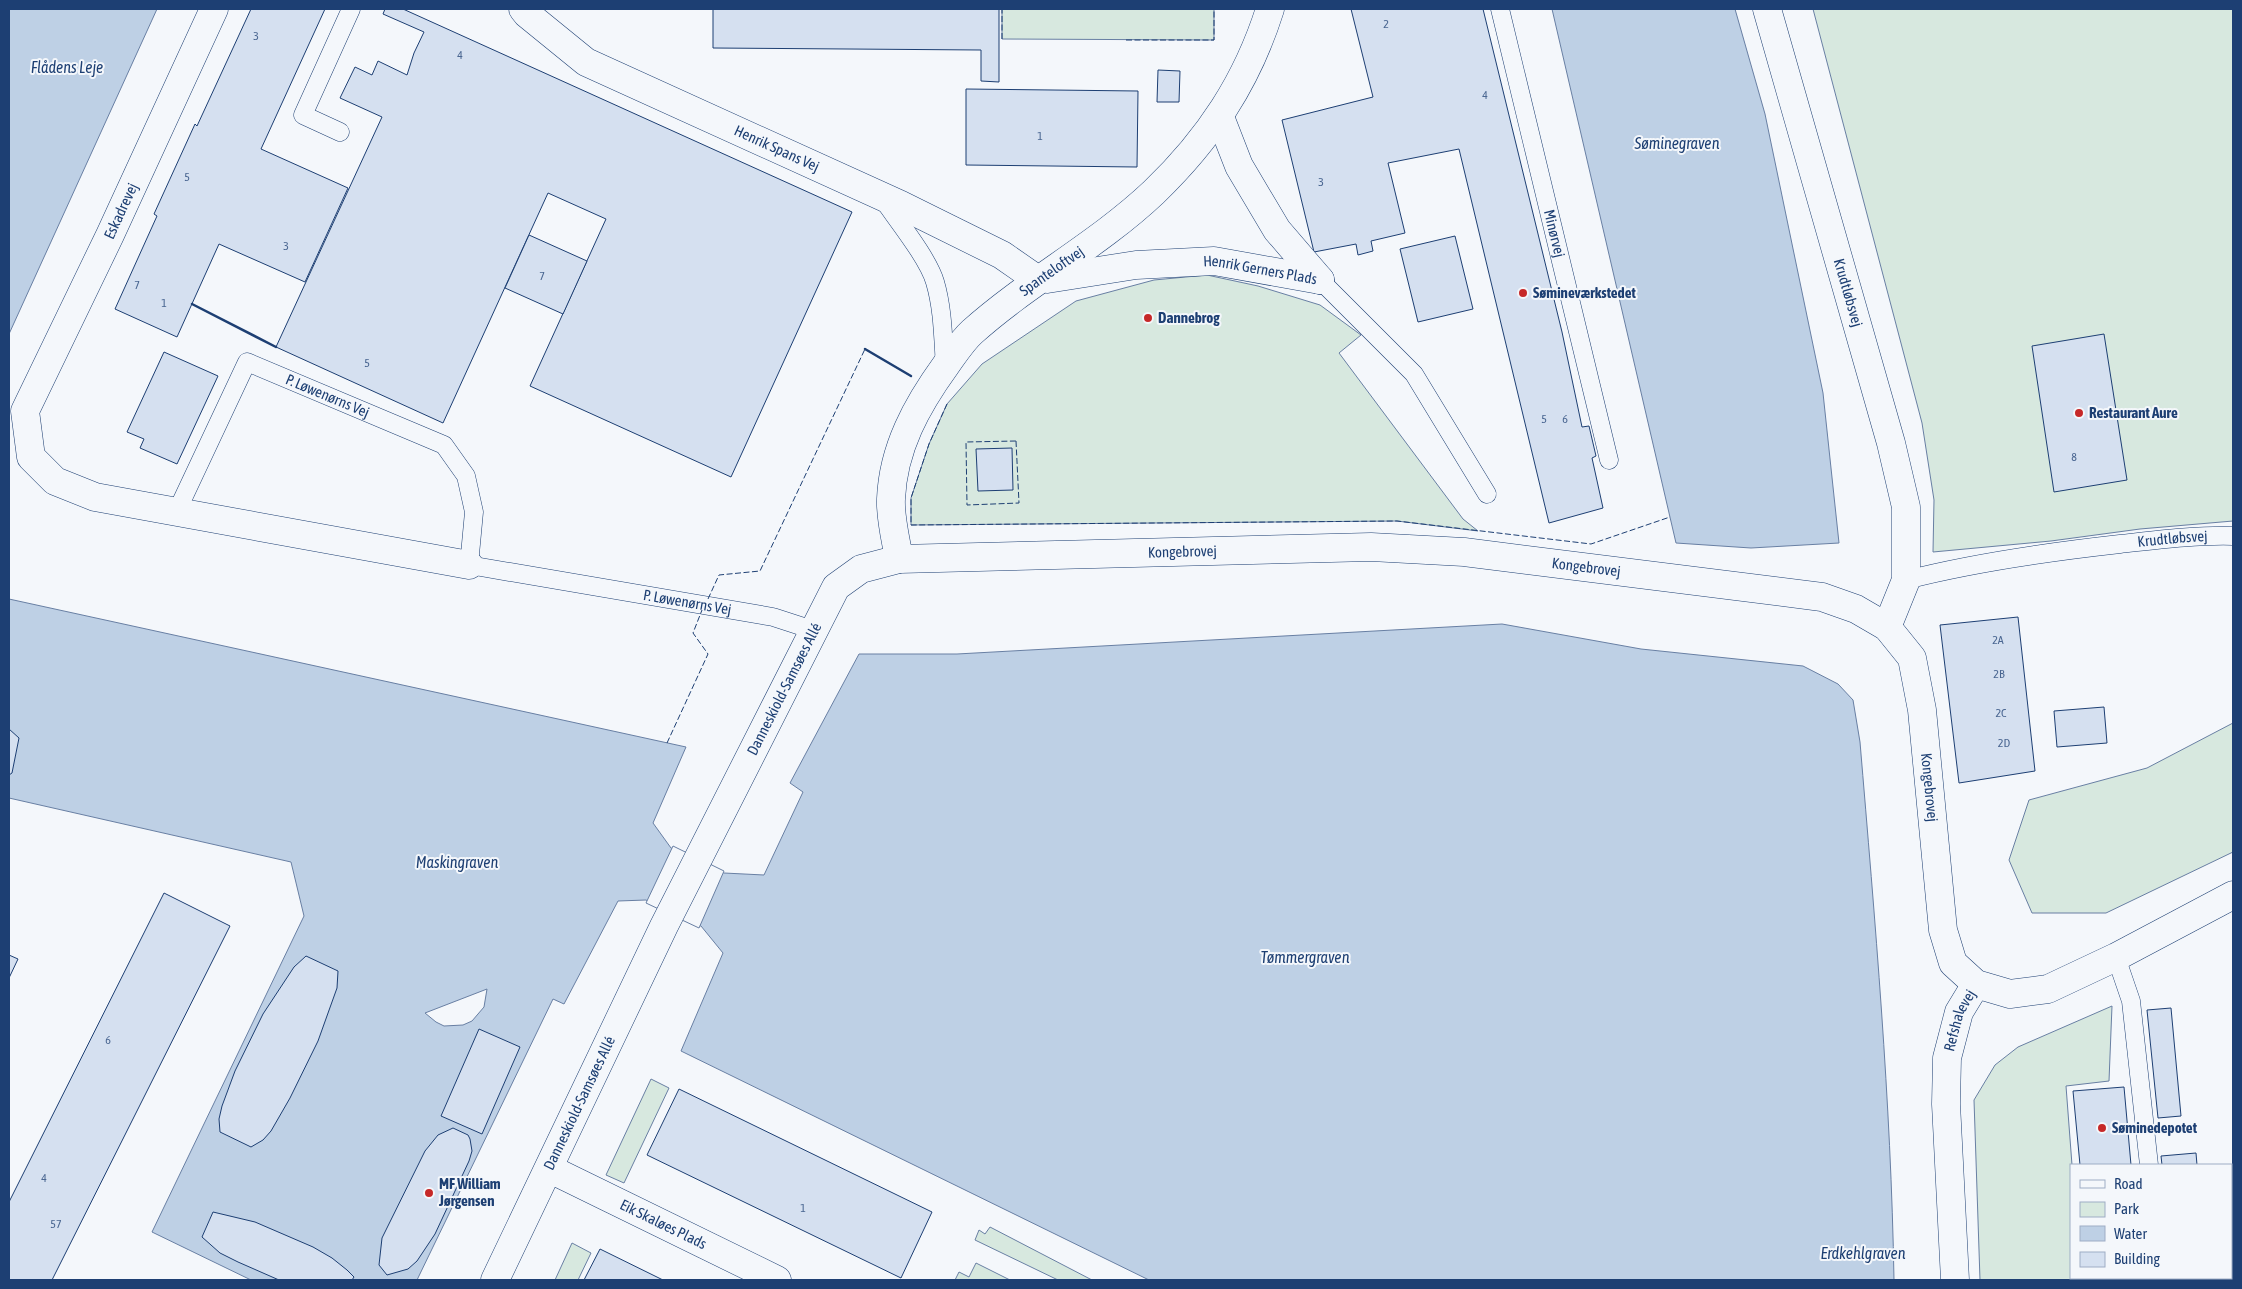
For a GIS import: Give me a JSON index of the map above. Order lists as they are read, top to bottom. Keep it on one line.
{"streets":{"street":["Henrik Spans Vej","Eskadrevej","Henrik Gerners Plads","Spanteloftvej","Krudtløbsvej","P. Løwenørns Vej","Kongebrovej","Danneskiold-Samsøes Allé","Refshalevej","Eik Skaløes Plads"],"lane":["Minørvej"]},"crossings":[["Henrik Spans Vej","Henrik Gerners Plads"],["Henrik Spans Vej","Spanteloftvej"],["Eskadrevej","P. Løwenørns Vej"],["Henrik Gerners Plads","Spanteloftvej"],["Spanteloftvej","Kongebrovej"],["Spanteloftvej","Danneskiold-Samsøes Allé"],["Krudtløbsvej","Kongebrovej"],["P. Løwenørns Vej","Danneskiold-Samsøes Allé"],["Kongebrovej","Danneskiold-Samsøes Allé"],["Kongebrovej","Refshalevej"],["Danneskiold-Samsøes Allé","Eik Skaløes Plads"]],"water":["Flådens Leje","Søminegraven","Maskingraven","Tømmergraven","Erdkehlgraven"],"places":["Sømineværkstedet","Dannebrog","Restaurant Aure","Søminedepotet","MF William Jørgensen"],"house_numbers":["2","3","4","4","1","5","3","3","7","7","1","5","5","6","8","2A","2B","2C","2D","6","4","1","57"],"legend":["Road","Park","Water","Building"]}
